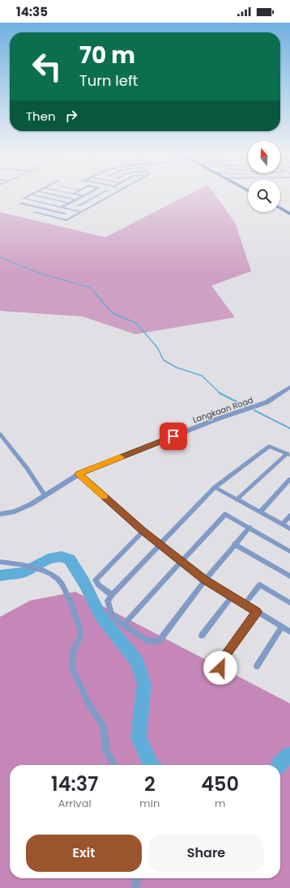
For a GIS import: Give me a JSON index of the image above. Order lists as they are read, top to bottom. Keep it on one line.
{"streets":{"street":["Langkaan Road"]},"north":"top","page":{"status":"14:35","turn":["70 m","Turn left"],"then":"Then","eta":["14:37","Arrival","2","min","450","m"],"buttons":["Exit","Share"]}}
